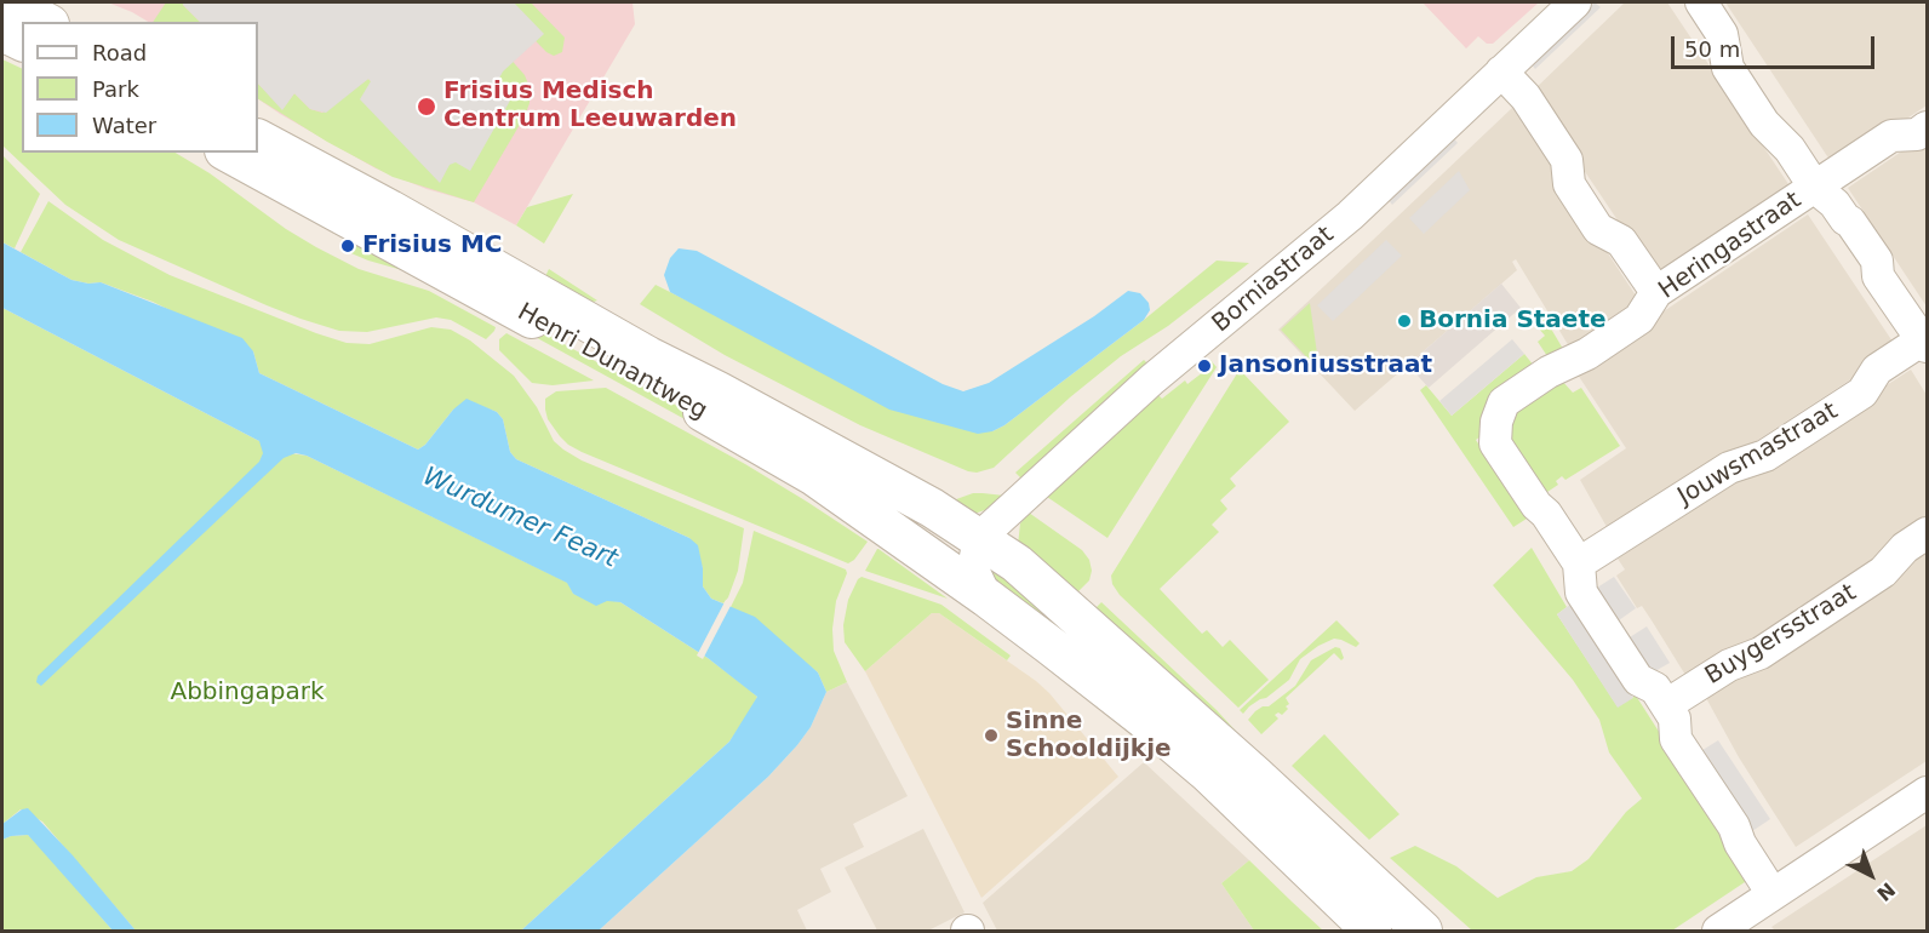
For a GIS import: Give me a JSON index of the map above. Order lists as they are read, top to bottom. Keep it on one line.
{"streets":{"street":["Heringastraat","Borniastraat","Henri Dunantweg","Jouwsmastraat","Buygersstraat"]},"crossings":[["Heringastraat","Jouwsmastraat"],["Borniastraat","Henri Dunantweg"]],"water":["Wurdumer Feart"],"parks":["Abbingapark"],"places":["Frisius Medisch Centrum Leeuwarden","Frisius MC","Bornia Staete","Jansoniusstraat","Sinne Schooldijkje"],"legend":["Road","Park","Water"],"scale_bar":"50 m","north":"bottom right"}
